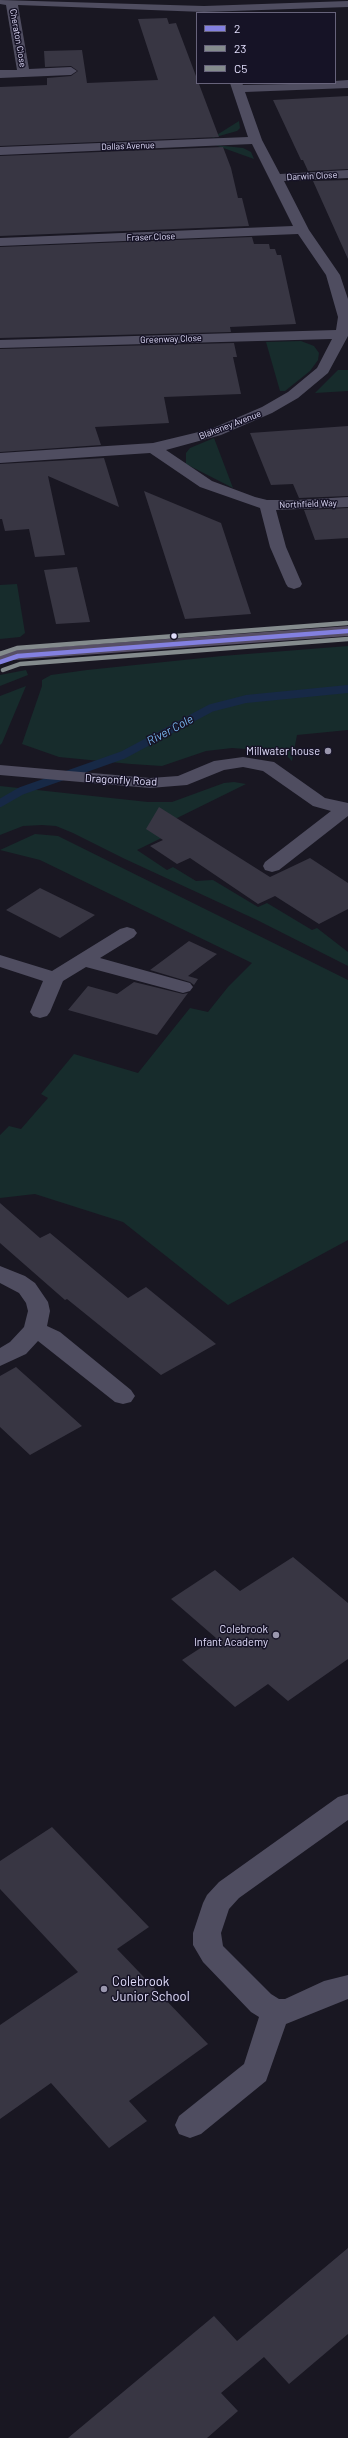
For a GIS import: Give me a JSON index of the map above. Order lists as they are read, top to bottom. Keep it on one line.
{"streets":{"street":["Cheraton Close","Dallas Avenue","Darwin Close","Fraser Close","Greenway Close","Blakeney Avenue","Northfield Way","Dragonfly Road"]},"crossings":[["Dallas Avenue","Blakeney Avenue"],["Darwin Close","Blakeney Avenue"],["Fraser Close","Blakeney Avenue"],["Greenway Close","Blakeney Avenue"],["Blakeney Avenue","Northfield Way"]],"water":["River Cole"],"places":["Millwater house","Colebrook Infant Academy","Colebrook Junior School"],"lines":["transit line C5","transit line 2","transit line 23"],"legend":["2","23","C5"]}
